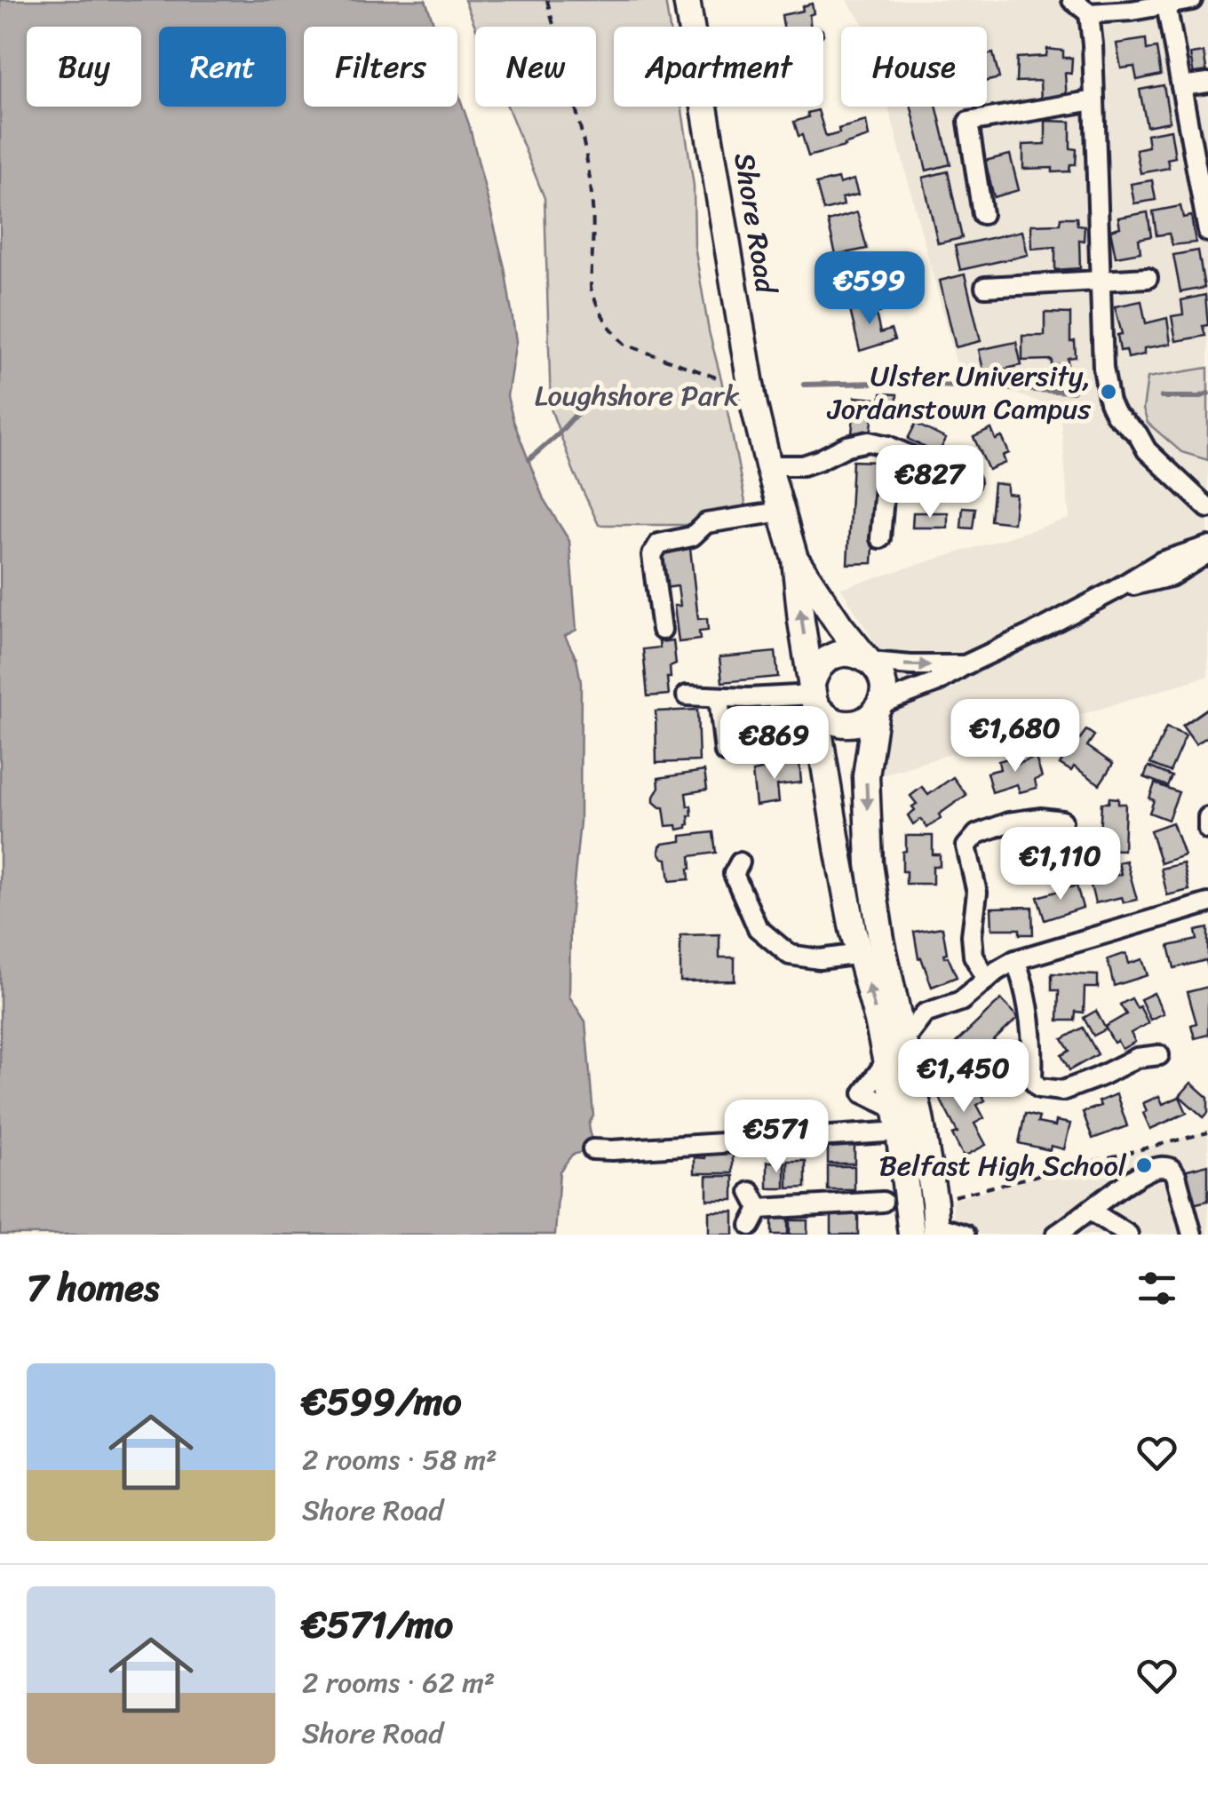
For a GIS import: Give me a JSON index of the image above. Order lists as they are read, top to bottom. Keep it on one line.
{"streets":{"highway":["Shore Road"]},"parks":["Loughshore Park"],"places":["Ulster University, Jordanstown Campus","Belfast High School"],"page":{"chip":["Buy","Rent","Filters","New","Apartment","House"],"price":["€599","€827","€1,680","€869","€1,110","€1,450","€571"],"heading":"7 homes","list":[{"name":"€599/mo","note":"2 rooms · 58 m² · Shore Road"},{"name":"€571/mo","note":"2 rooms · 62 m² · Shore Road"}]}}
